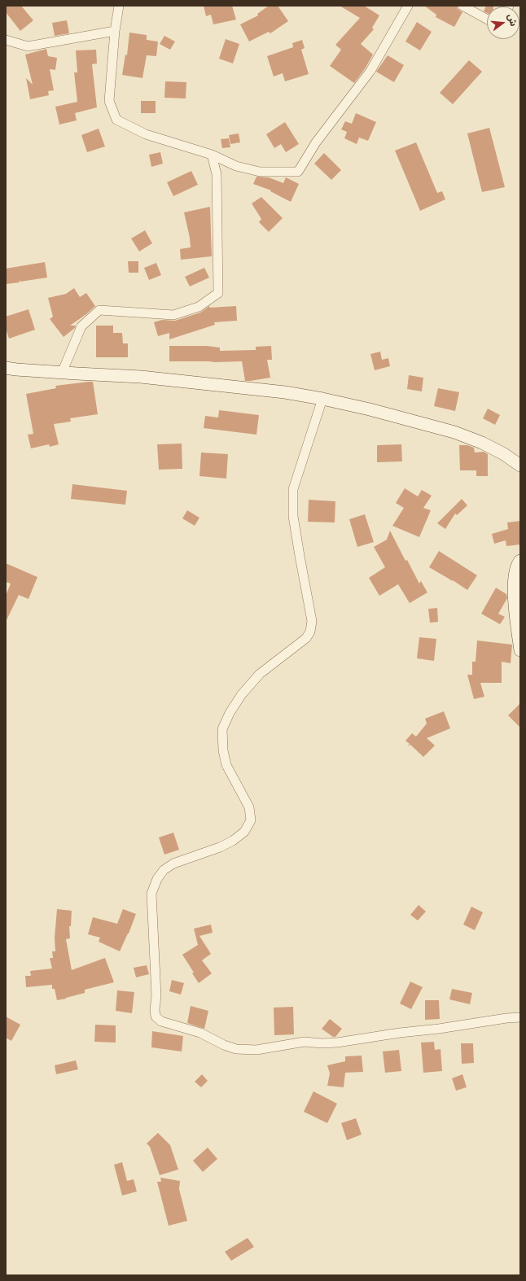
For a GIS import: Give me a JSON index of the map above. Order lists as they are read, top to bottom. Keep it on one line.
{"north":"right"}
